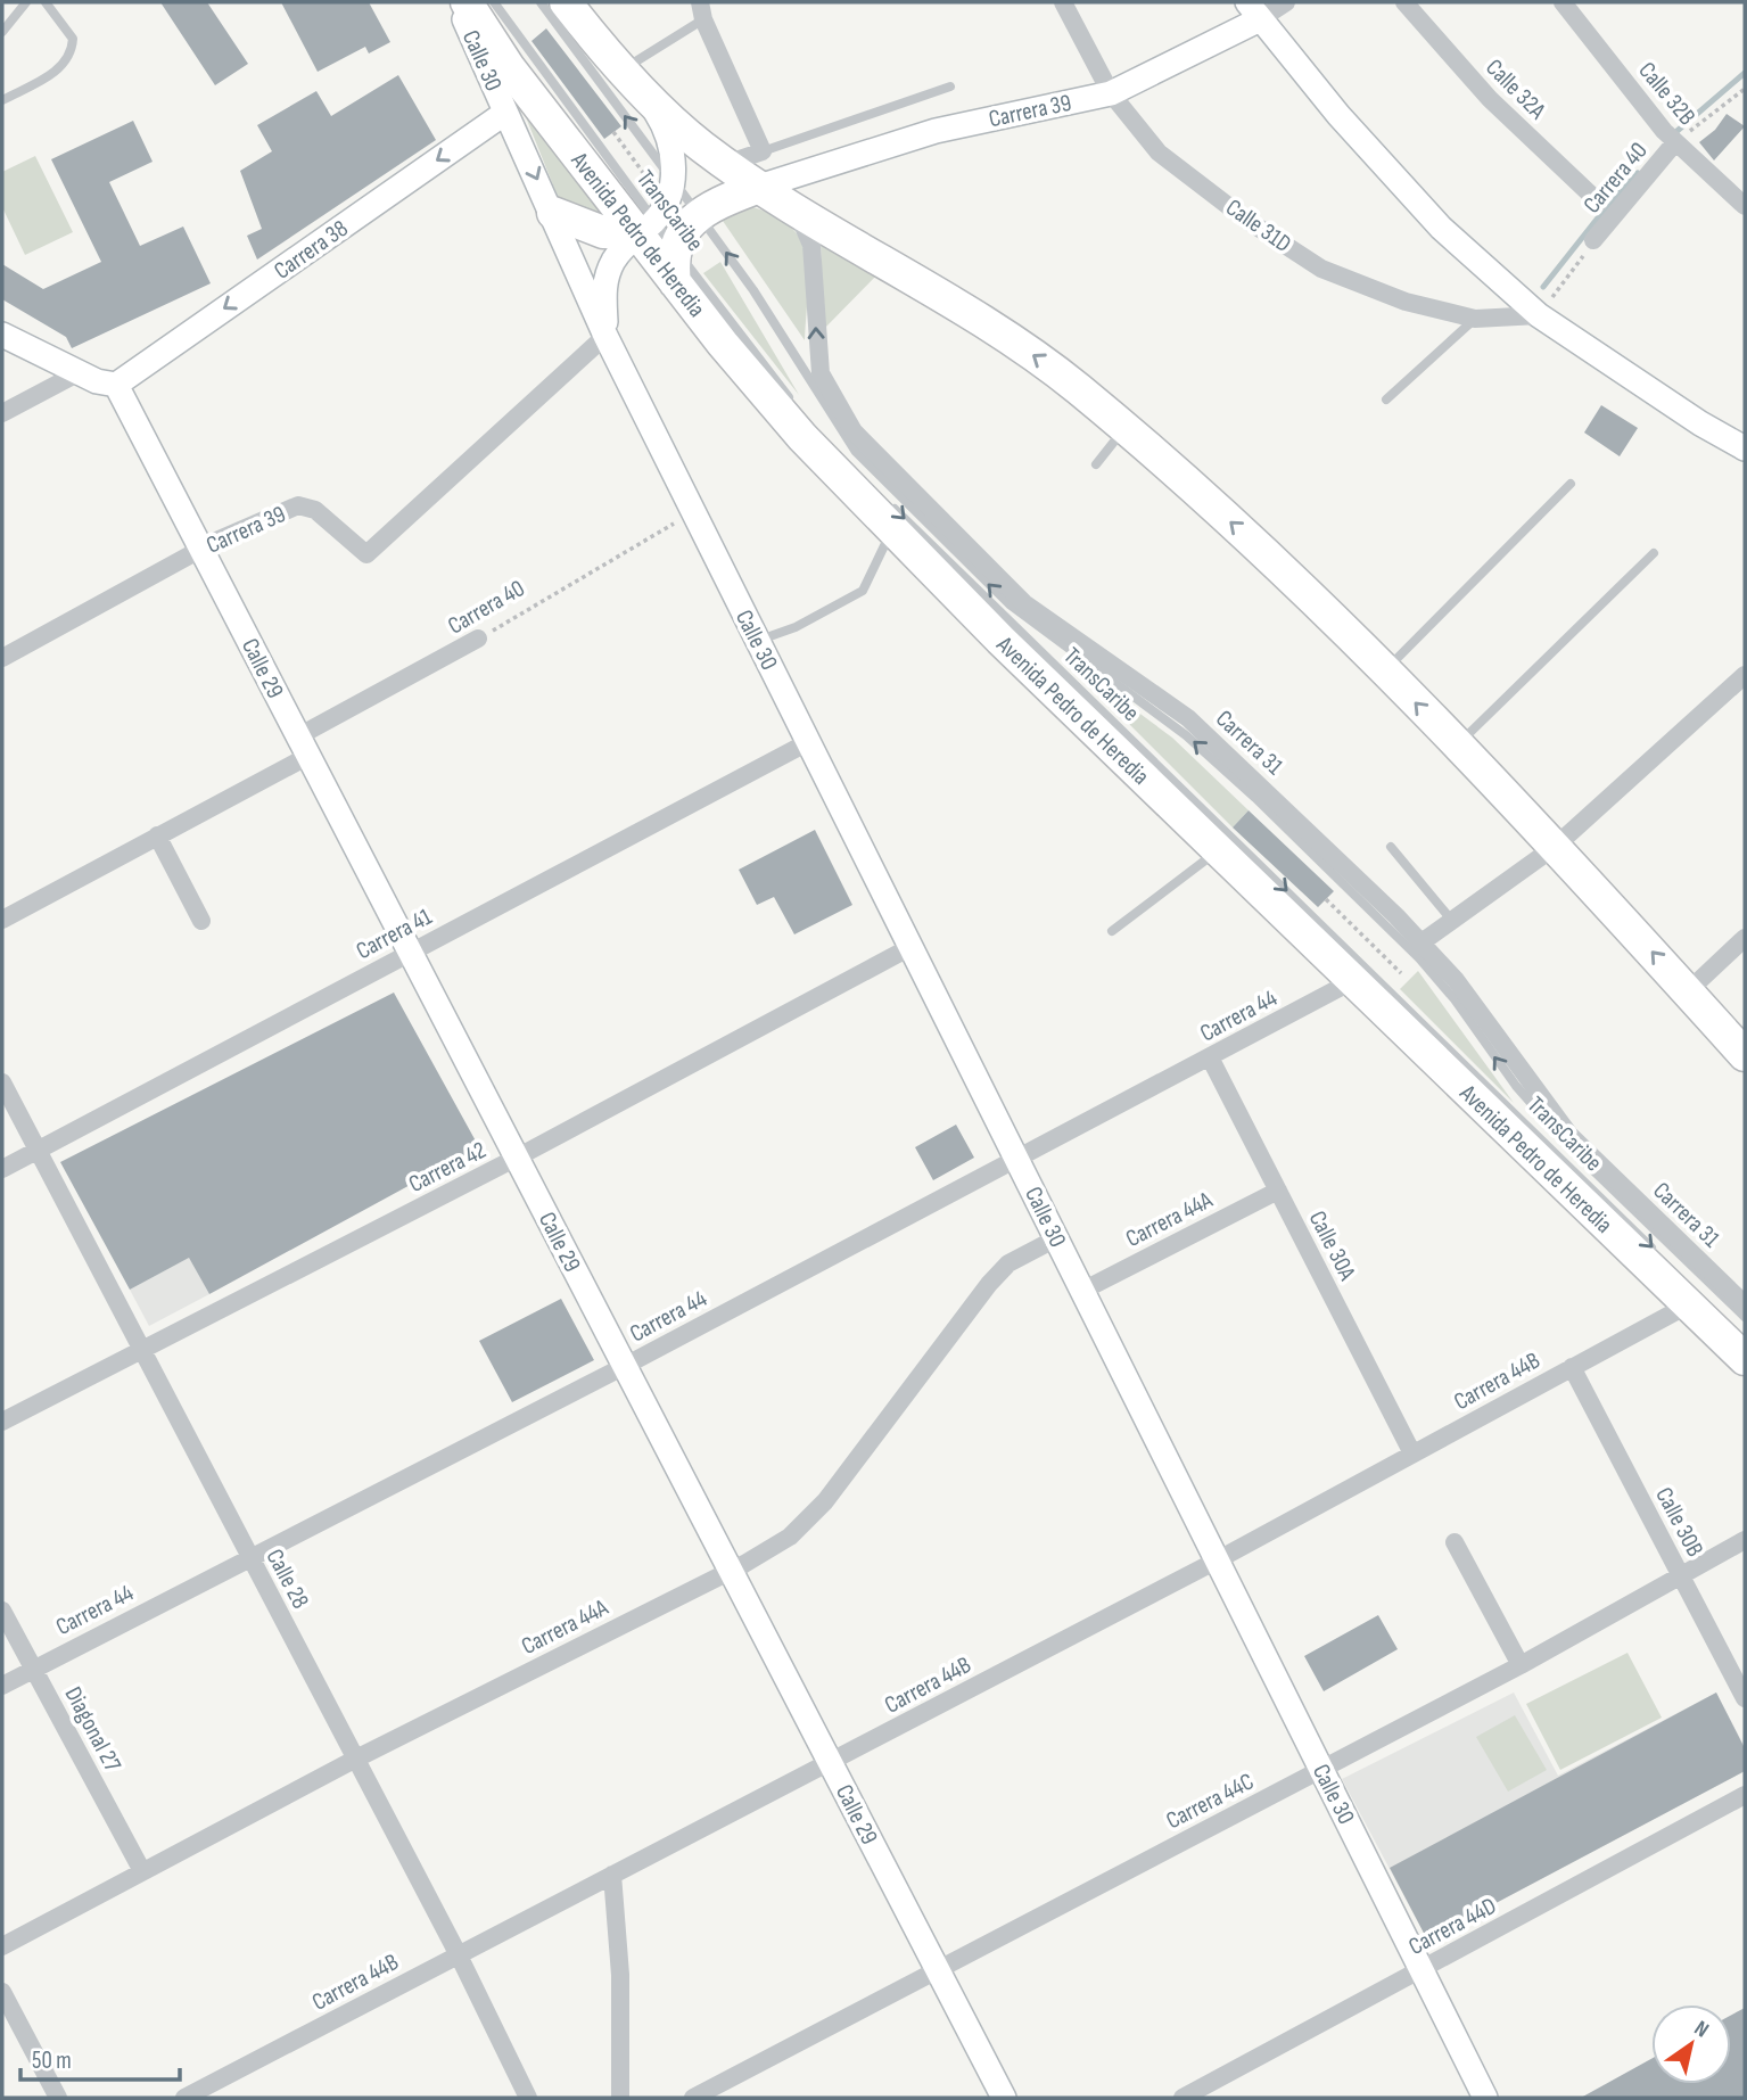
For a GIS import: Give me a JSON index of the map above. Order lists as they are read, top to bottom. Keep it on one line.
{"streets":{"highway":["Avenida Pedro de Heredia"],"street":["Calle 30","Calle 32A","Calle 32B","Carrera 39","Carrera 40","Calle 31D","Carrera 38","Calle 29","Carrera 31","Carrera 41","Carrera 44","Carrera 42","Carrera 44A","Calle 30A","Carrera 44B","Calle 30B","Calle 28","Diagonal 27","Carrera 44C","Carrera 44D"],"lane":["TransCaribe"]},"crossings":[["Calle 30","Carrera 39"],["Calle 30","Carrera 40"],["Calle 30","TransCaribe"],["Calle 30","Avenida Pedro de Heredia"],["Calle 30","Carrera 38"],["Calle 30","Carrera 41"],["Calle 30","Carrera 44"],["Calle 30","Carrera 42"],["Calle 30","Carrera 44A"],["Calle 30","Carrera 44B"],["Calle 30","Carrera 44C"],["Calle 30","Carrera 44D"],["Calle 32B","Carrera 40"],["Carrera 39","Calle 31D"],["Carrera 39","Calle 29"],["Carrera 39","Carrera 31"],["Carrera 40","Calle 29"],["TransCaribe","Avenida Pedro de Heredia"],["Avenida Pedro de Heredia","Carrera 44"],["Avenida Pedro de Heredia","Carrera 44B"],["Carrera 38","Calle 29"],["Calle 29","Carrera 41"],["Calle 29","Carrera 44"],["Calle 29","Carrera 42"],["Calle 29","Carrera 44A"],["Calle 29","Carrera 44B"],["Calle 29","Carrera 44C"],["Carrera 41","Calle 28"],["Carrera 44","Calle 30A"],["Carrera 44","Calle 28"],["Carrera 44","Diagonal 27"],["Carrera 42","Calle 28"],["Carrera 44A","Calle 30A"],["Carrera 44A","Calle 28"],["Carrera 44A","Diagonal 27"],["Calle 30A","Carrera 44B"],["Carrera 44B","Calle 30B"],["Carrera 44B","Calle 28"],["Calle 30B","Carrera 44C"]],"one_way":["Carrera 38","Carrera 31"],"scale_bar":"50 m","north":"top right"}
